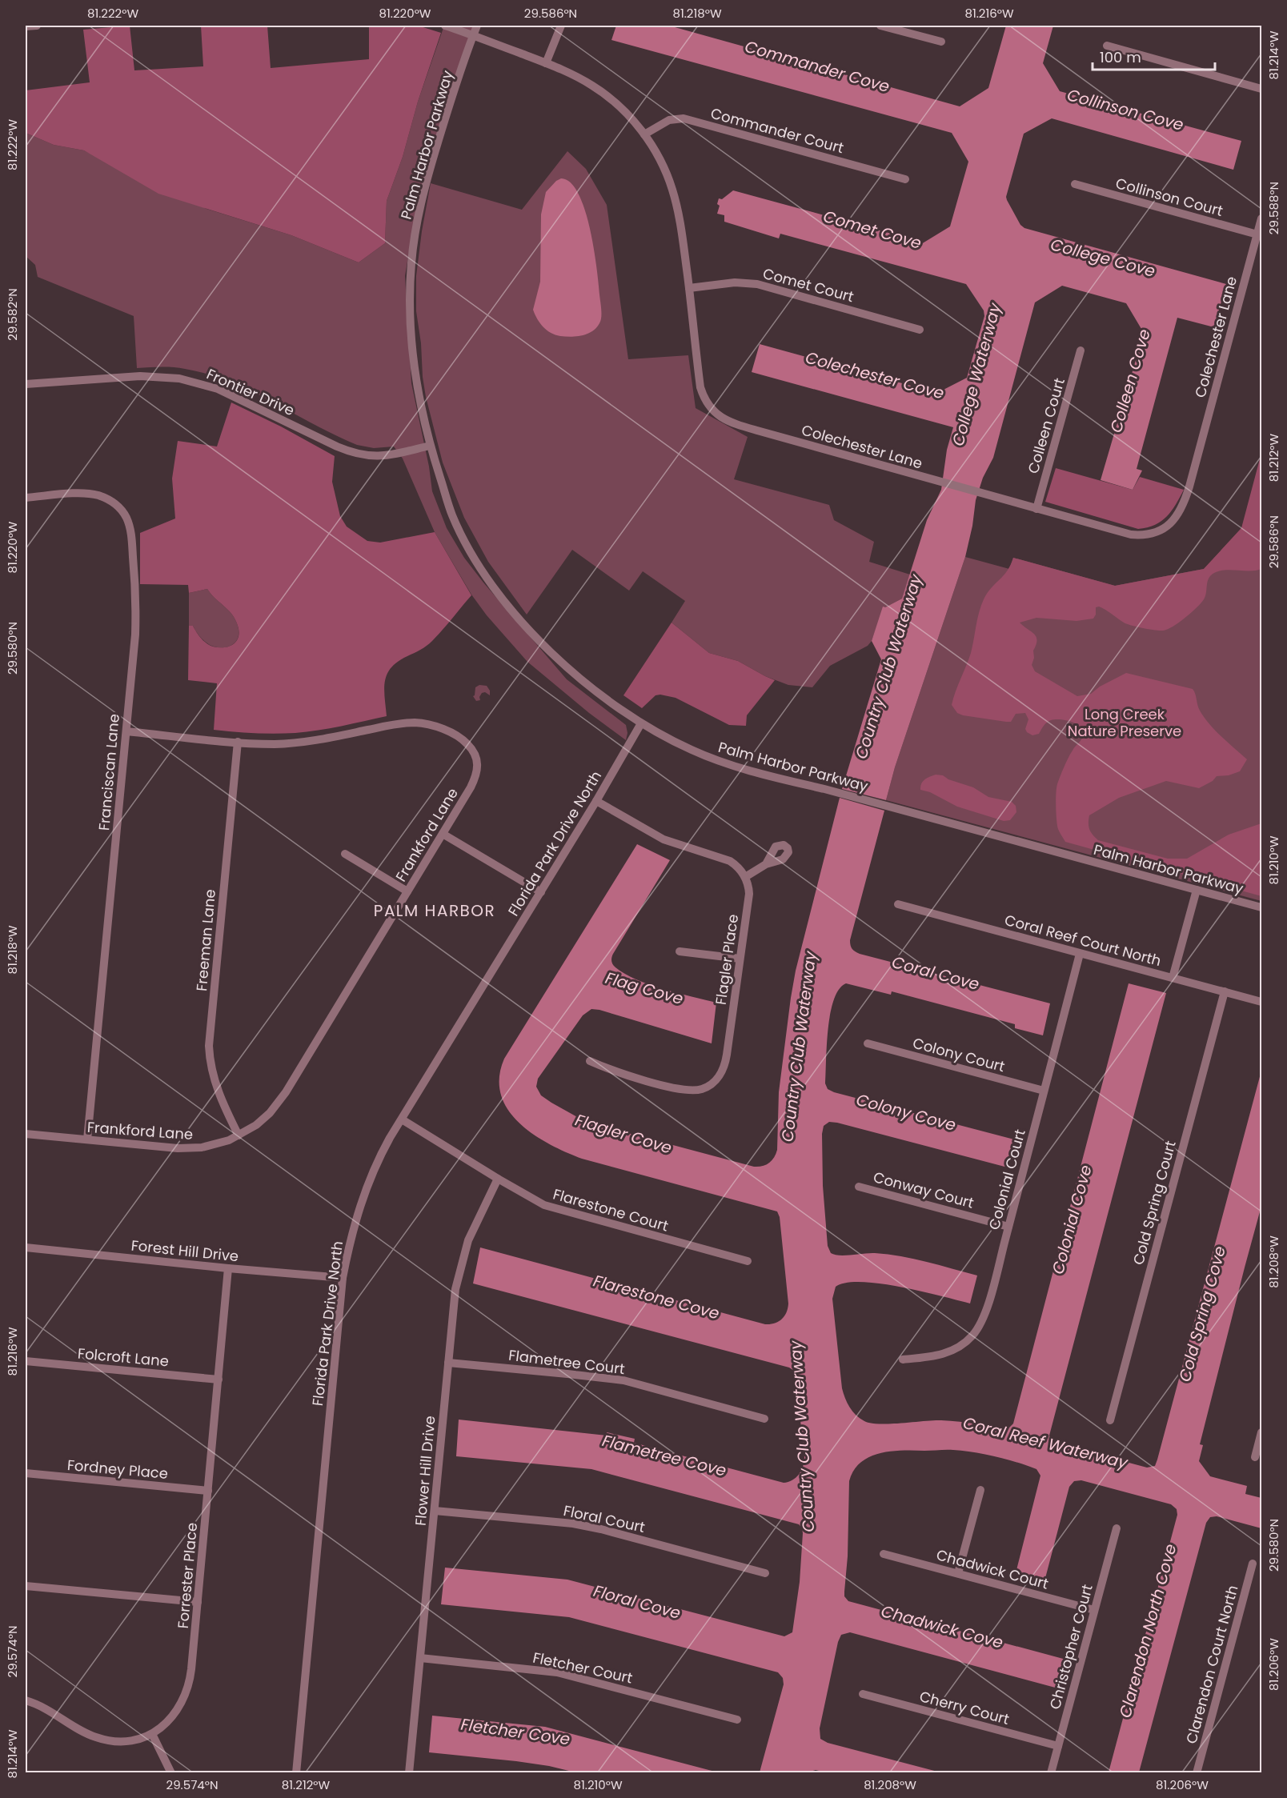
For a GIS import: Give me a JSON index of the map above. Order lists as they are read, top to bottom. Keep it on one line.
{"streets":{"street":["Commander Court","Palm Harbor Parkway","Collinson Court","Comet Court","Colechester Lane","Frontier Drive","Colleen Court","Franciscan Lane","Frankford Lane","Florida Park Drive North","Freeman Lane","Coral Reef Court North","Flagler Place","Colony Court","Colonial Court","Conway Court","Cold Spring Court","Flarestone Court","Forest Hill Drive","Folcroft Lane","Flametree Court","Fordney Place","Flower Hill Drive","Floral Court","Chadwick Court","Forrester Place","Christopher Court","Clarendon Court North","Fletcher Court","Cherry Court"]},"crossings":[["Commander Court","Colechester Lane"],["Palm Harbor Parkway","Colechester Lane"],["Palm Harbor Parkway","Frontier Drive"],["Palm Harbor Parkway","Florida Park Drive North"],["Collinson Court","Colechester Lane"],["Comet Court","Colechester Lane"],["Colechester Lane","Colleen Court"],["Franciscan Lane","Frankford Lane"],["Frankford Lane","Freeman Lane"],["Florida Park Drive North","Flarestone Court"],["Florida Park Drive North","Forest Hill Drive"],["Coral Reef Court North","Colonial Court"],["Coral Reef Court North","Cold Spring Court"],["Colony Court","Colonial Court"],["Colonial Court","Conway Court"],["Flarestone Court","Flower Hill Drive"],["Forest Hill Drive","Forrester Place"],["Folcroft Lane","Forrester Place"],["Flametree Court","Flower Hill Drive"],["Fordney Place","Forrester Place"],["Flower Hill Drive","Floral Court"],["Flower Hill Drive","Fletcher Court"],["Chadwick Court","Christopher Court"],["Christopher Court","Cherry Court"]],"districts":["PALM HARBOR"],"water":["Commander Cove","Collinson Cove","Comet Cove","College Cove","College Waterway","Colechester Cove","Colleen Cove","Country Club Waterway","Coral Cove","Flag Cove","Colony Cove","Flagler Cove","Colonial Cove","Flarestone Cove","Cold Spring Cove","Coral Reef Waterway","Flametree Cove","Floral Cove","Chadwick Cove","Clarendon North Cove","Fletcher Cove"],"parks":["Long Creek Nature Preserve"],"scale_bar":"100 m","coordinates":["81.222°W","81.220°W","29.586°N","81.218°W","81.216°W","81.214°W","29.588°N","29.582°N","81.212°W","29.580°N","81.210°W","81.208°W","29.574°N","81.206°W"]}
